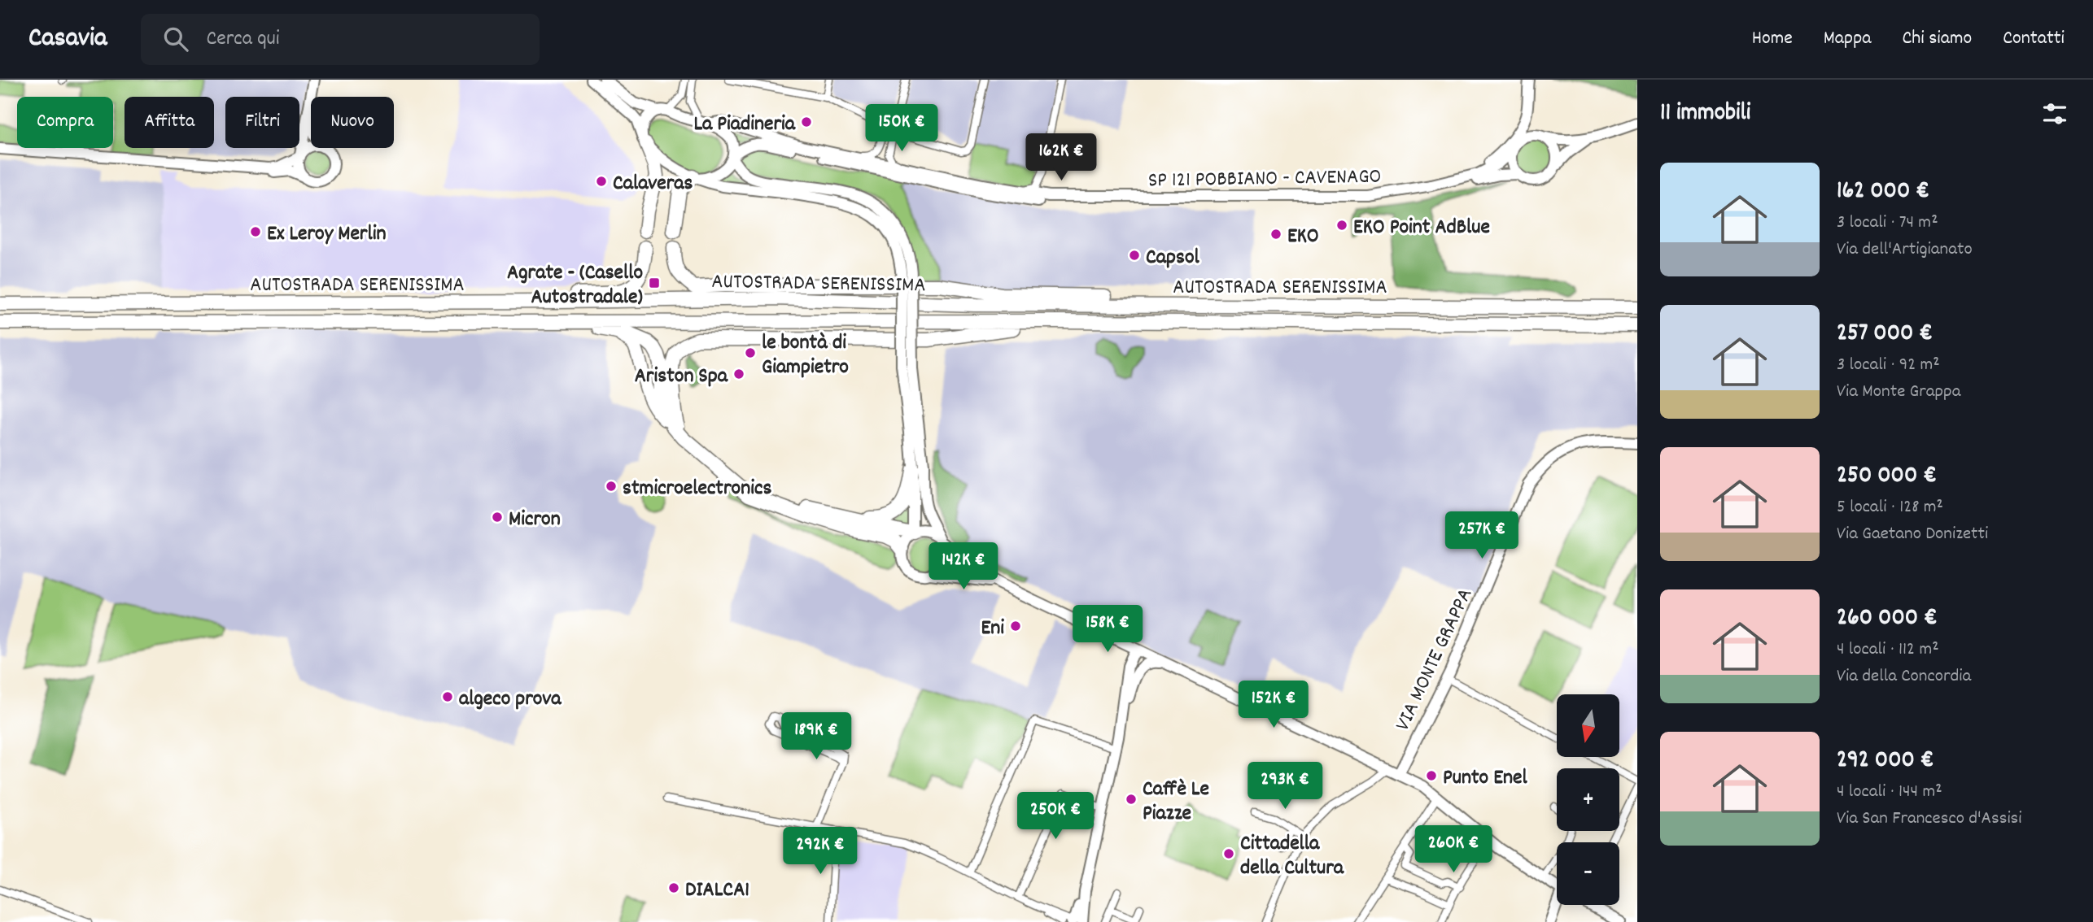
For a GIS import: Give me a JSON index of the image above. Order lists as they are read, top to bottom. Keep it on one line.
{"streets":{"highway":["AUTOSTRADA SERENISSIMA"],"main road":["SP 121 POBBIANO - CAVENAGO","VIA MONTE GRAPPA"]},"places":{"other":["La Piadineria","Calaveras","EKO Point AdBlue","Ex Leroy Merlin","EKO","Capsol","le bontà di Giampietro","Ariston Spa","stmicroelectronics","Micron","Eni","algeco prova","Punto Enel","Caffè Le Piazze","Cittadella della Cultura","DIALCA1"],"transit":["Agrate - (Casello Autostradale)"]},"north":"bottom","page":{"header":"Casavia","search":"Cerca qui","nav":["Home","Mappa","Chi siamo","Contatti"],"heading":"11 immobili","chip":["Compra","Affitta","Filtri","Nuovo"],"price":["150K €","162K €","257K €","142K €","158K €","152K €","189K €","293K €","250K €","260K €","292K €"],"list":[{"name":"162 000 €","note":"3 locali · 74 m² · Via dell'Artigianato"},{"name":"257 000 €","note":"3 locali · 92 m² · Via Monte Grappa"},{"name":"250 000 €","note":"5 locali · 128 m² · Via Gaetano Donizetti"},{"name":"260 000 €","note":"4 locali · 112 m² · Via della Concordia"},{"name":"292 000 €","note":"4 locali · 144 m² · Via San Francesco d'Assisi"}],"map_buttons":["+","−"]}}
